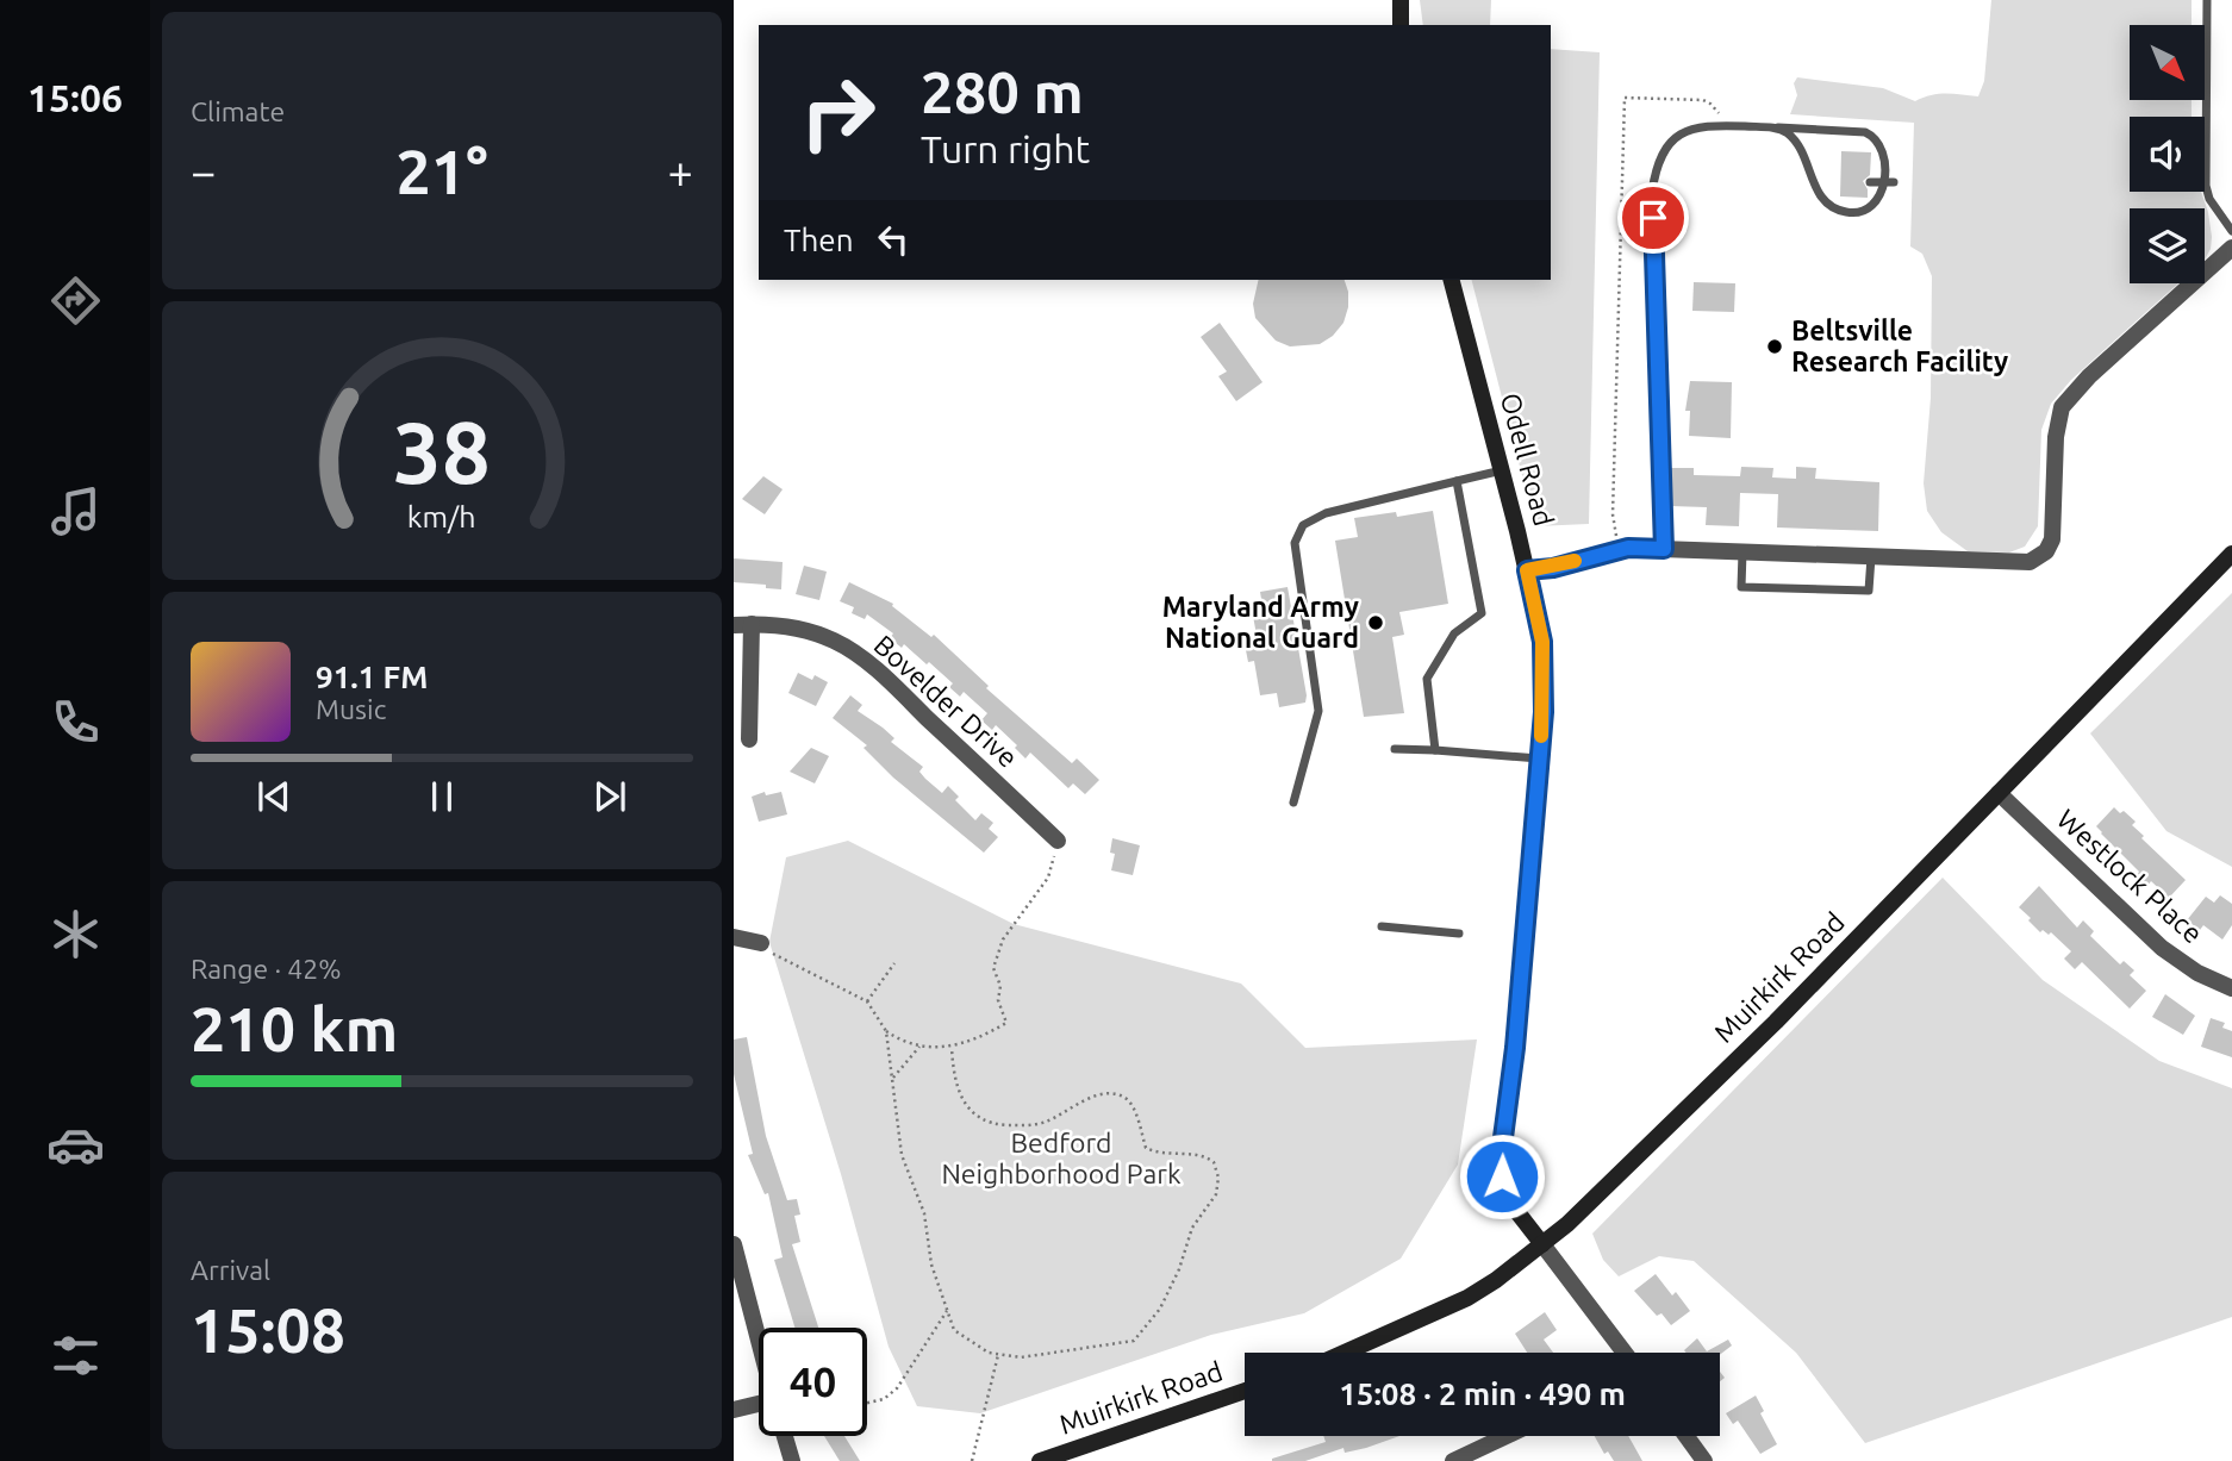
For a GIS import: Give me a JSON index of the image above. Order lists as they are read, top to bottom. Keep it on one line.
{"streets":{"main road":["Odell Road","Muirkirk Road"],"street":["Bovelder Drive","Westlock Place"]},"crossings":[["Odell Road","Muirkirk Road"],["Westlock Place","Muirkirk Road"]],"parks":["Bedford Neighborhood Park"],"places":["Beltsville Research Facility","Maryland Army National Guard"],"north":"bottom right","page":{"tabs":"15:06","tile":["Climate",["Range · 42%","210 km"],["Arrival","15:08"]],"turn":["280 m","Turn right"],"heat":["−","21°","+"],"then":"Then","song":["91.1 FM","Music"],"limit":"40","trip":"15:08 · 2 min · 490 m","gauge":["38","km/h"]}}
